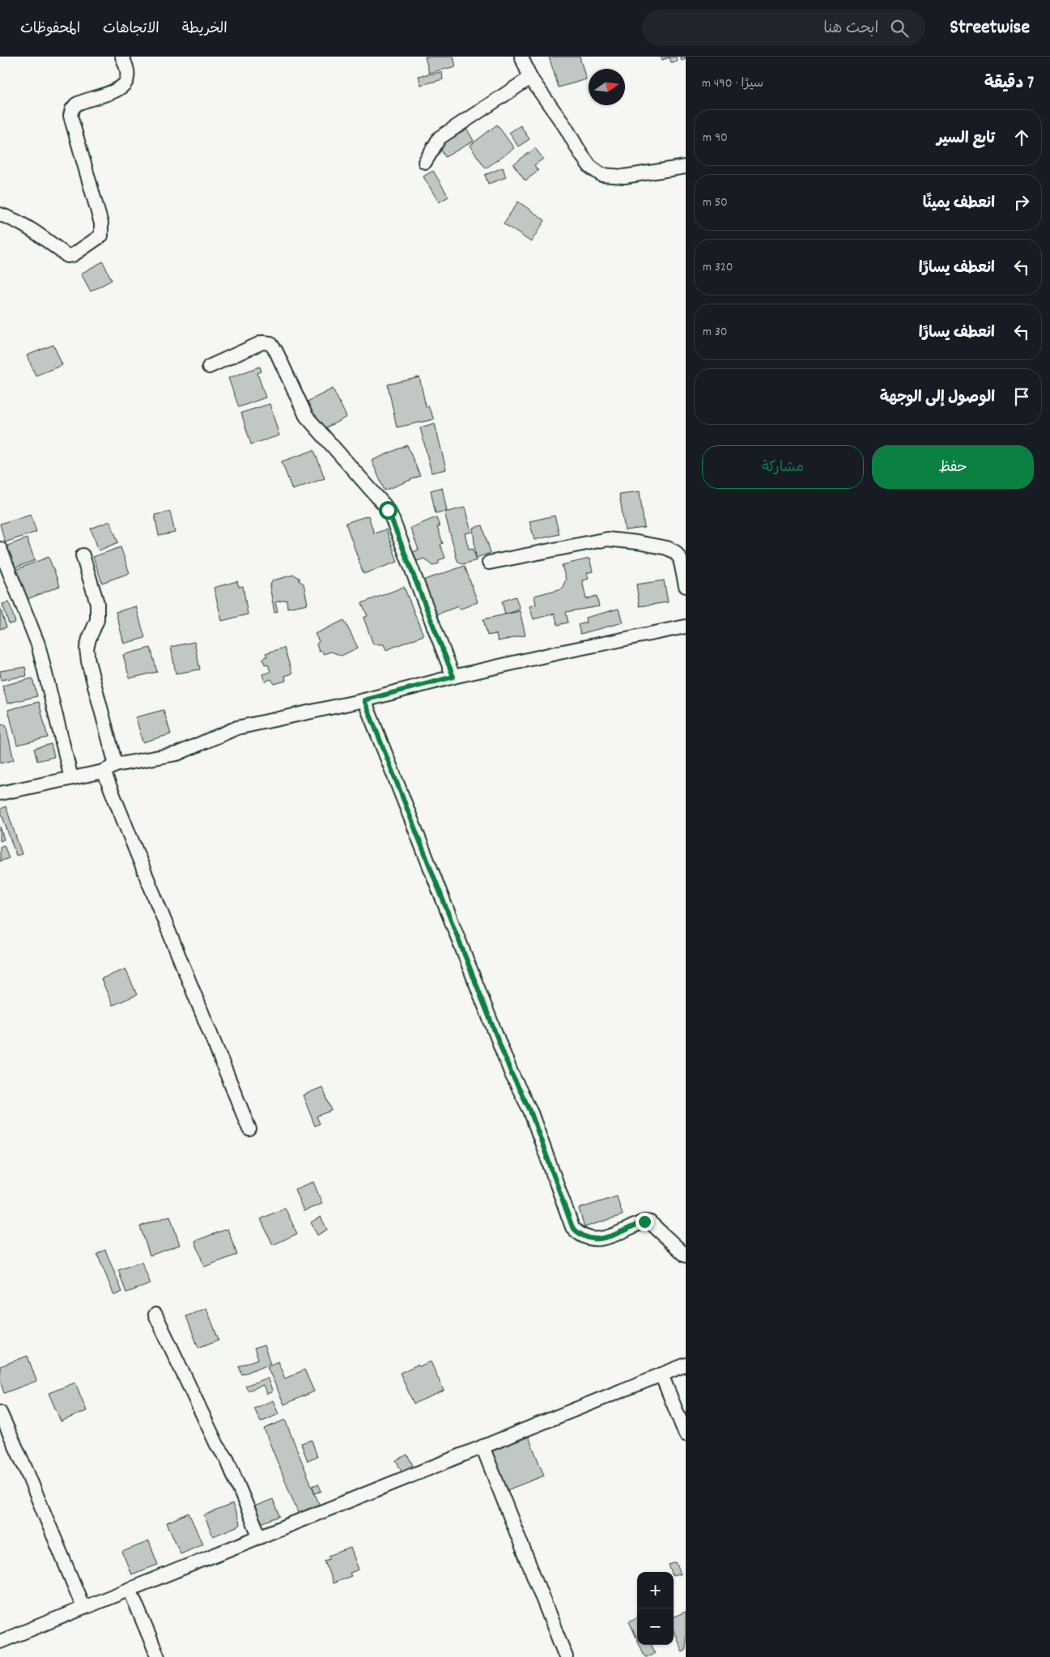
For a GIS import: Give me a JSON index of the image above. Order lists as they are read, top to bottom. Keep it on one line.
{"north":"right","page":{"header":"Streetwise","search":"ابحث هنا","nav":["الخريطة","الاتجاهات","المحفوظات"],"heading":["7 دقيقة","سيرًا · 490 m"],"list":[["تابع السير","90 m"],["انعطف يمينًا","50 m"],["انعطف يسارًا","320 m"],["انعطف يسارًا","30 m"],"الوصول إلى الوجهة"],"buttons":["حفظ","مشاركة"],"map_buttons":["+","−"]}}
